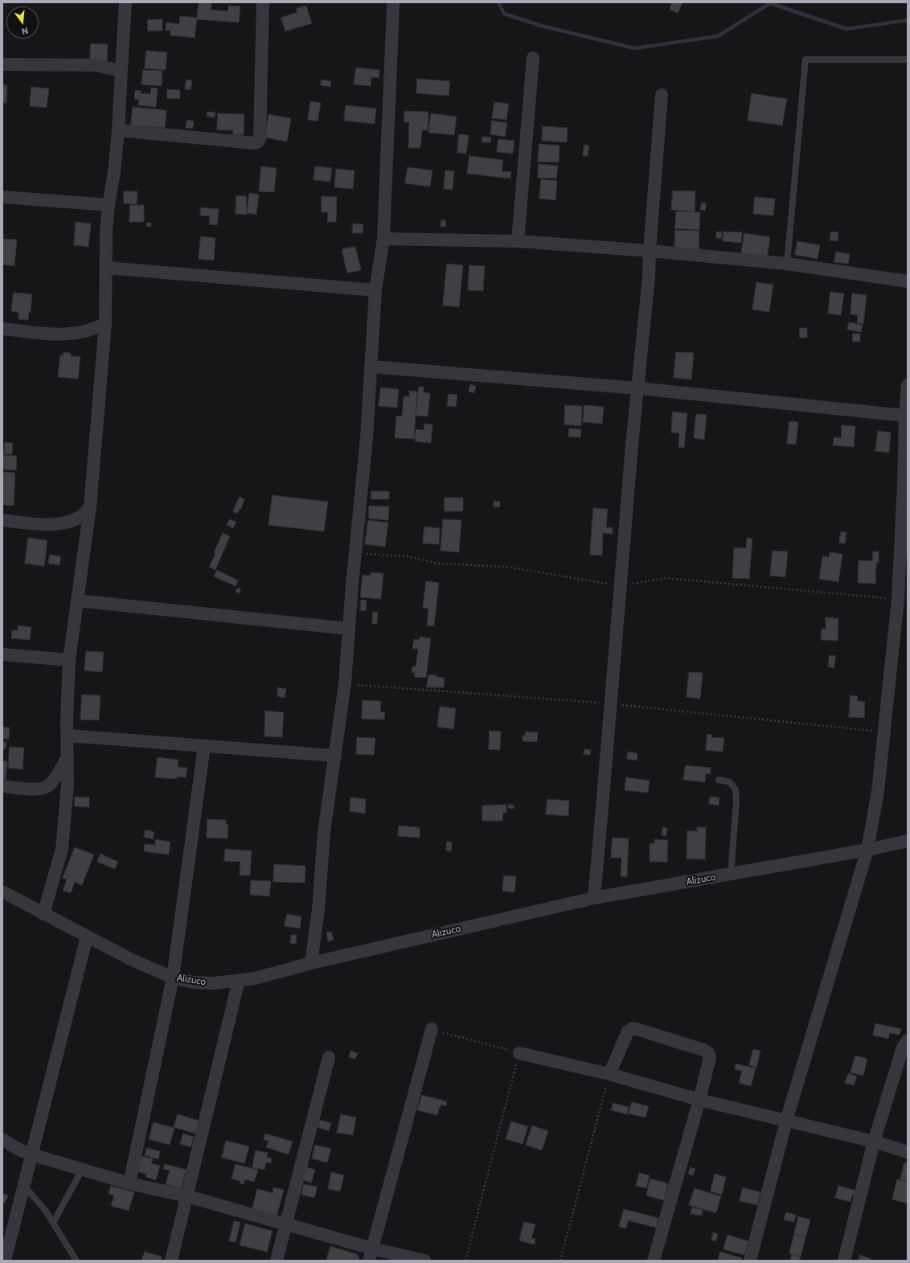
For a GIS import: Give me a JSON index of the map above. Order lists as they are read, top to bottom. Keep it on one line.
{"streets":{"street":["Alizuco"]},"north":"bottom"}
